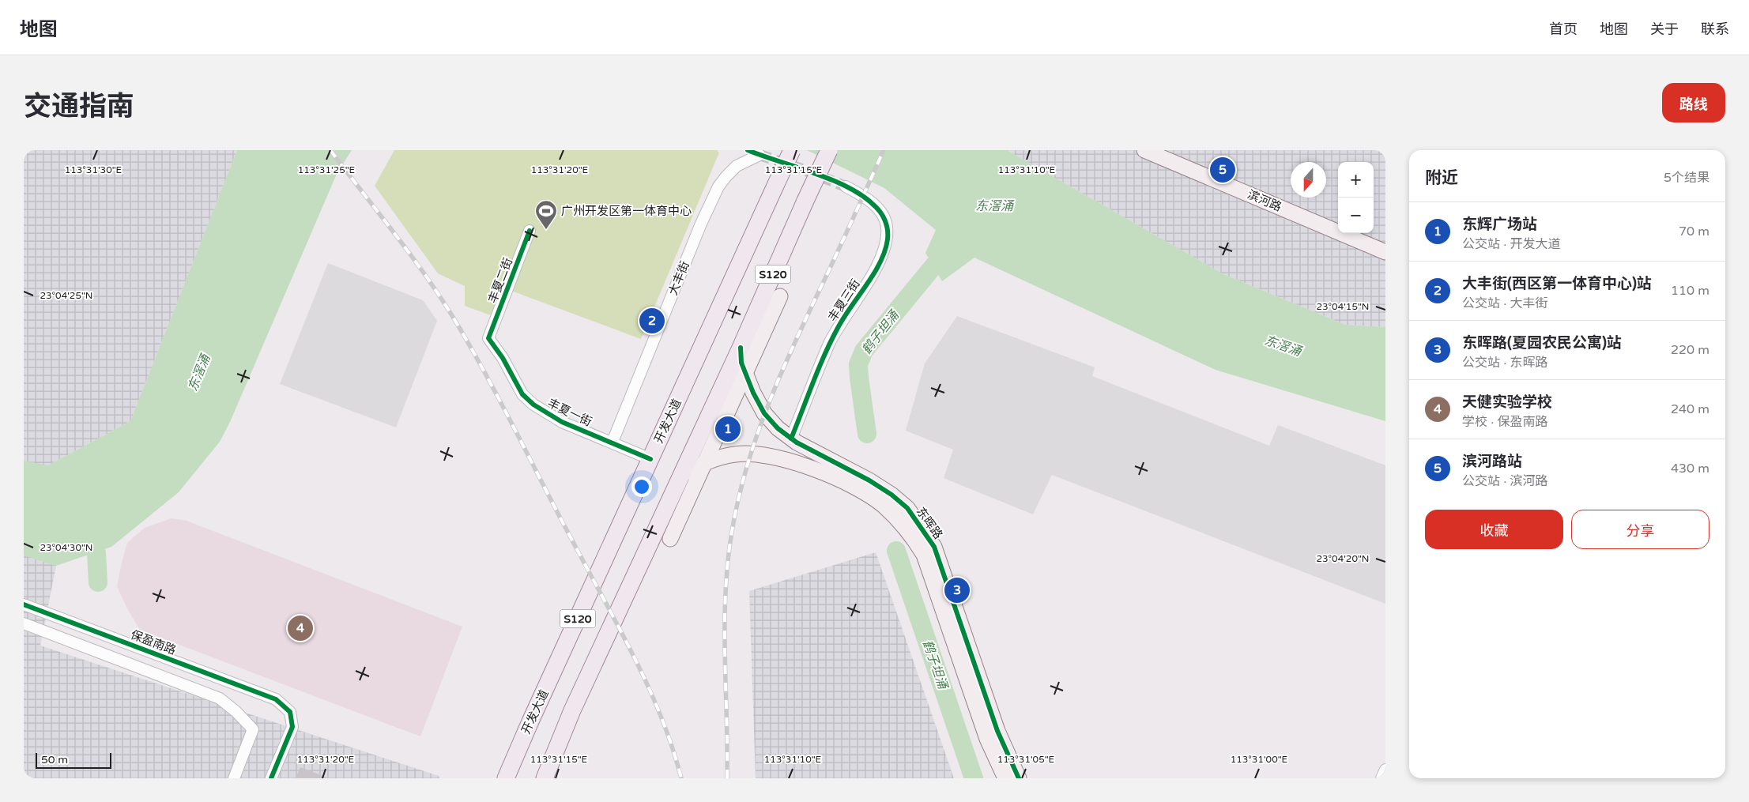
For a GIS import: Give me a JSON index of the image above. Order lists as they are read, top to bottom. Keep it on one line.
{"streets":{"main road":["S120","开发大道"],"street":["滨河路","大丰街","丰夏二街","丰夏三街","丰夏一街","东晖路","保盈南路"]},"crossings":[["S120","东晖路"],["大丰街","丰夏一街"],["丰夏二街","丰夏一街"],["丰夏三街","东晖路"],["丰夏一街","开发大道"]],"water":["东滘涌","鹤子坦涌"],"places":{"sports":["广州开发区第一体育中心"]},"scale_bar":"50 m","north":"bottom","page":{"header":"地图","nav":["首页","地图","关于","联系"],"title":"交通指南","buttons":["路线",["收藏","分享"]],"heading":["附近","5个结果"],"pins":["5","2","1","3","4"],"map_buttons":["+","−"],"list":[{"mark":"1","name":"东辉广场站","note":"公交站 · 开发大道","value":"70 m"},{"mark":"2","name":"大丰街(西区第一体育中心)站","note":"公交站 · 大丰街","value":"110 m"},{"mark":"3","name":"东晖路(夏园农民公寓)站","note":"公交站 · 东晖路","value":"220 m"},{"mark":"4","name":"天健实验学校","note":"学校 · 保盈南路","value":"240 m"},{"mark":"5","name":"滨河路站","note":"公交站 · 滨河路","value":"430 m"}],"scale":"50 m"},"coordinates":["113°31'25\"E","113°31'30\"E","113°31'20\"E","113°31'15\"E","113°31'10\"E","23°04'25\"N","23°04'15\"N","23°04'30\"N","23°04'20\"N","113°31'05\"E","113°31'00\"E"]}
